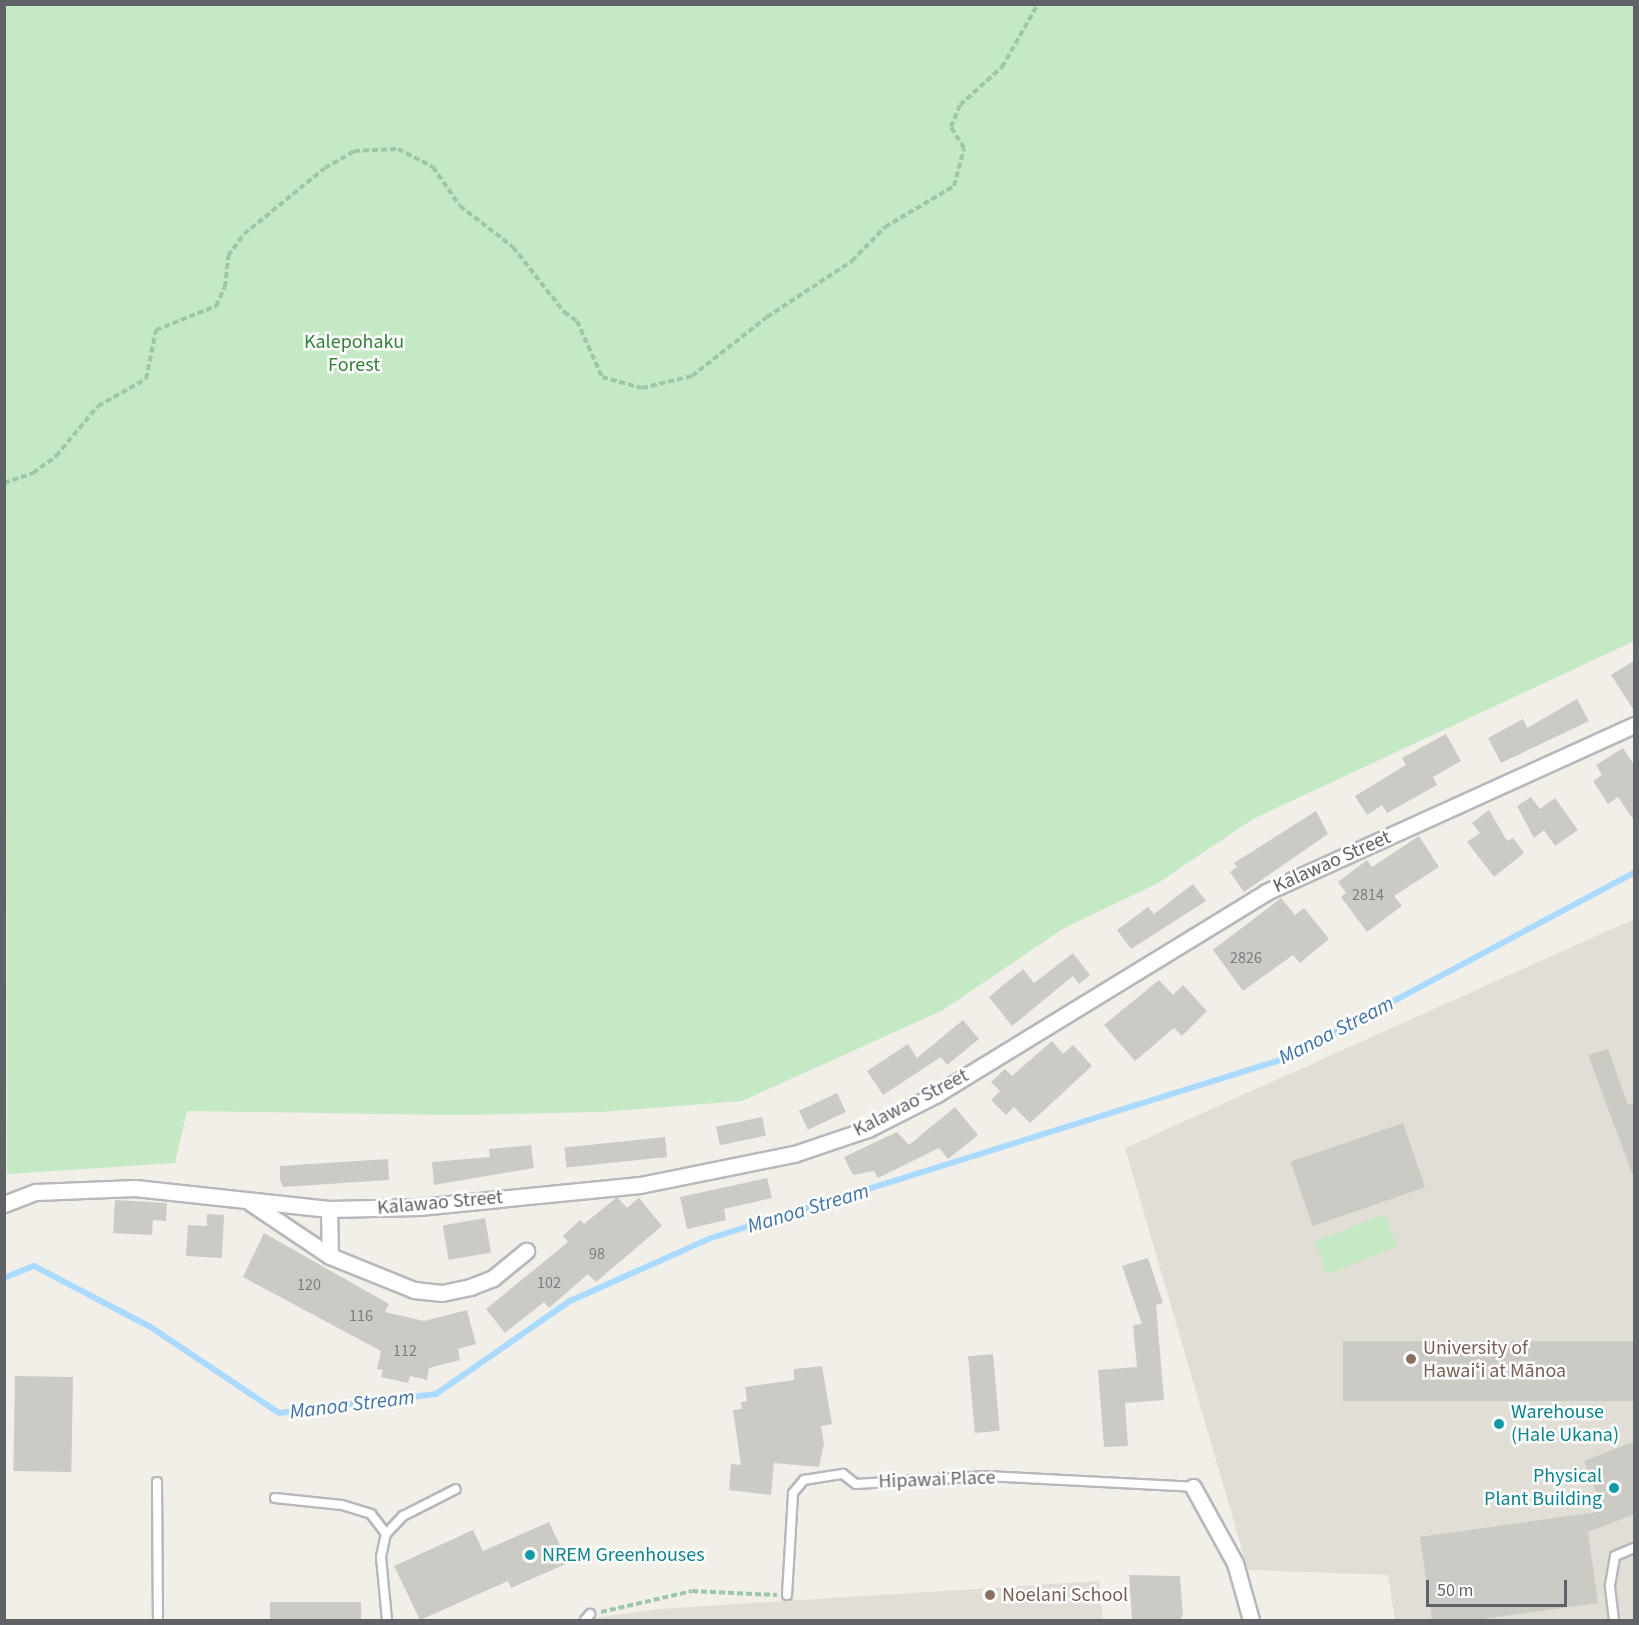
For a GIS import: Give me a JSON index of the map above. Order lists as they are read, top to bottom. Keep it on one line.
{"streets":{"street":["Kalawao Street"],"lane":["Hipawai Place"]},"water":["Manoa Stream"],"parks":["Kalepohaku Forest"],"places":["University of Hawaiʻi at Mānoa","Warehouse (Hale Ukana)","Physical Plant Building","NREM Greenhouses","Noelani School"],"house_numbers":["2814","2826","98","102","120","116","112"],"scale_bar":"50 m"}
